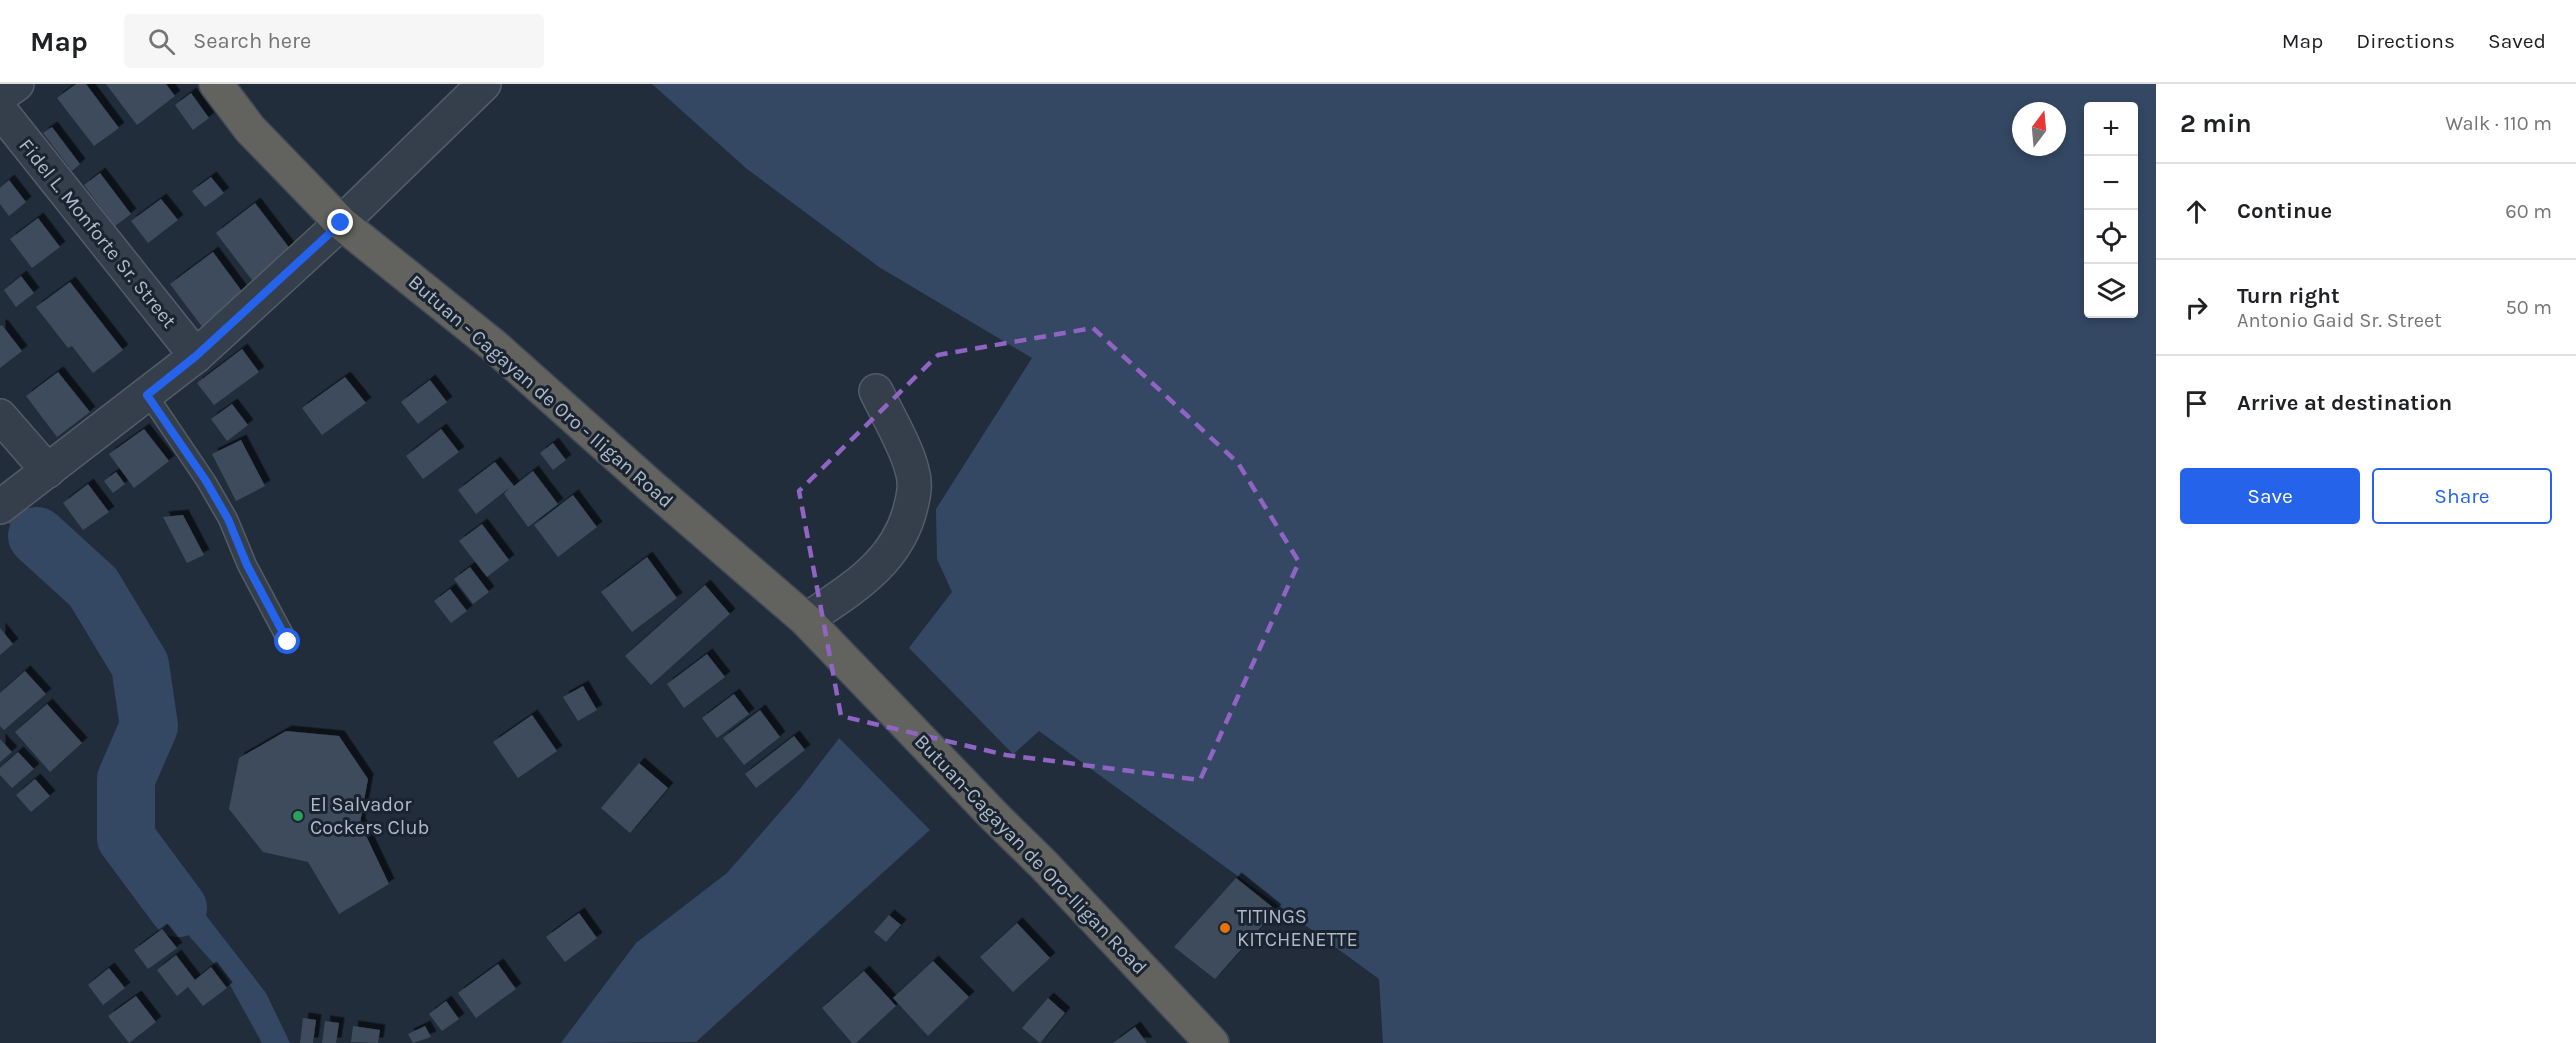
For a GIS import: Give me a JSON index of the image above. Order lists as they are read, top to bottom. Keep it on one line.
{"streets":{"highway":["Butuan - Cagayan de Oro - Iligan Road","Butuan-Cagayan de Oro-Iligan Road"],"street":["Fidel L. Monforte Sr. Street"]},"crossings":[["Butuan - Cagayan de Oro - Iligan Road","Butuan-Cagayan de Oro-Iligan Road"]],"places":["El Salvador Cockers Club","TITINGS KITCHENETTE"],"north":"top","page":{"header":"Map","search":"Search here","nav":["Map","Directions","Saved"],"heading":["2 min","Walk · 110 m"],"map_buttons":["+","−"],"list":[["Continue","60 m"],["Turn right","Antonio Gaid Sr. Street","50 m"],"Arrive at destination"],"buttons":["Save","Share"]}}
